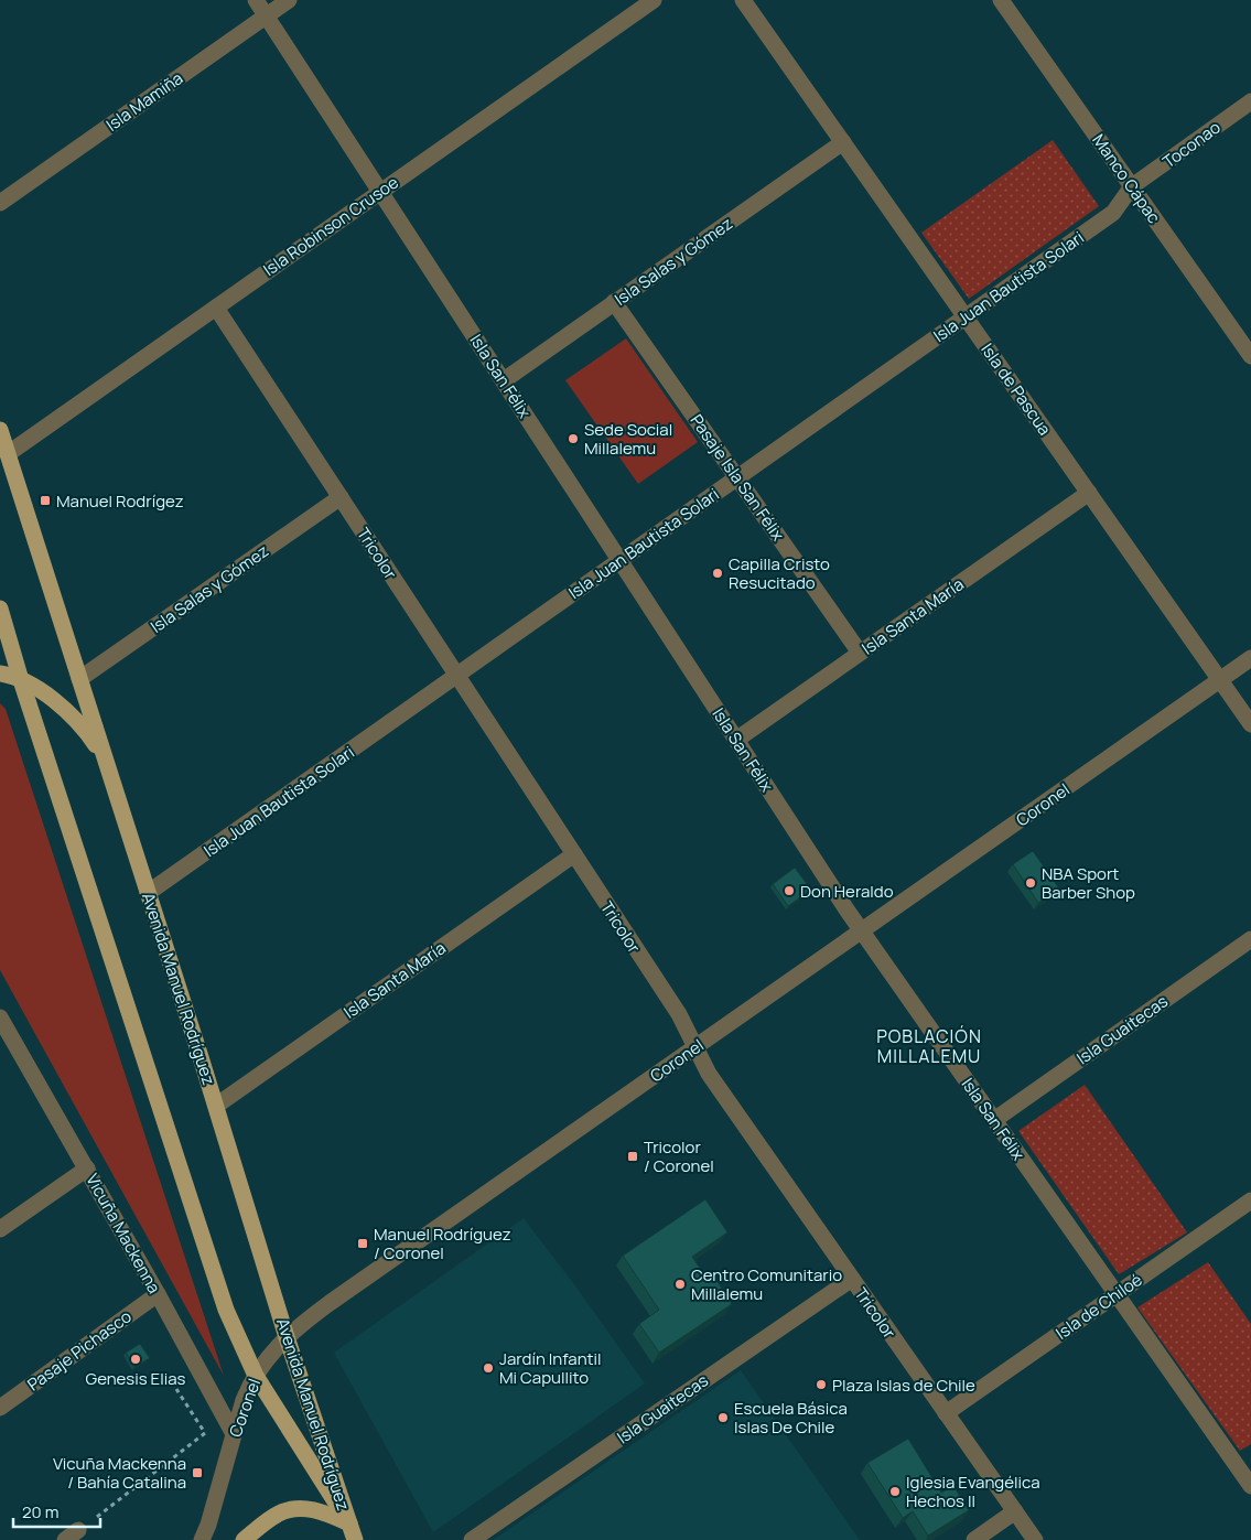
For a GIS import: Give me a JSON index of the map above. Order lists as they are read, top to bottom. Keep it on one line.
{"streets":{"main road":["Avenida Manuel Rodríguez"],"street":["Isla Mamiña","Toconao","Manco Cápac","Isla Robinson Crusoe","Isla Salas y Gómez","Isla Juan Bautista Solari","Isla San Félix","Isla de Pascua","Pasaje Isla San Félix","Tricolor","Isla Santa María","Coronel","Isla Guaitecas","Vicuña Mackenna","Isla de Chiloé","Pasaje Pichasco"]},"crossings":[["Isla Mamiña","Isla San Félix"],["Toconao","Manco Cápac"],["Toconao","Isla Juan Bautista Solari"],["Manco Cápac","Isla Juan Bautista Solari"],["Isla Robinson Crusoe","Isla San Félix"],["Isla Robinson Crusoe","Tricolor"],["Isla Robinson Crusoe","Avenida Manuel Rodríguez"],["Isla Salas y Gómez","Isla San Félix"],["Isla Salas y Gómez","Isla de Pascua"],["Isla Salas y Gómez","Pasaje Isla San Félix"],["Isla Salas y Gómez","Tricolor"],["Isla Salas y Gómez","Avenida Manuel Rodríguez"],["Isla Juan Bautista Solari","Isla San Félix"],["Isla Juan Bautista Solari","Isla de Pascua"],["Isla Juan Bautista Solari","Pasaje Isla San Félix"],["Isla Juan Bautista Solari","Tricolor"],["Isla Juan Bautista Solari","Avenida Manuel Rodríguez"],["Isla San Félix","Isla Santa María"],["Isla San Félix","Coronel"],["Isla San Félix","Isla Guaitecas"],["Isla San Félix","Isla de Chiloé"],["Isla de Pascua","Isla Santa María"],["Isla de Pascua","Coronel"],["Pasaje Isla San Félix","Isla Santa María"],["Tricolor","Isla Santa María"],["Tricolor","Coronel"],["Tricolor","Isla Guaitecas"],["Tricolor","Isla de Chiloé"],["Isla Santa María","Avenida Manuel Rodríguez"],["Coronel","Avenida Manuel Rodríguez"],["Coronel","Vicuña Mackenna"],["Vicuña Mackenna","Pasaje Pichasco"]],"districts":["POBLACIÓN MILLALEMU"],"places":{"other":["Sede Social Millalemu","Capilla Cristo Resucitado","NBA Sport Barber Shop","Don Heraldo","Centro Comunitario Millalemu","Genesis Elias","Jardín Infantil Mi Capullito","Plaza Islas de Chile","Escuela Básica Islas De Chile","Iglesia Evangélica Hechos II"],"transit":["Manuel Rodrígez","Tricolor / Coronel","Manuel Rodríguez / Coronel","Vicuña Mackenna / Bahía Catalina"]},"scale_bar":"20 m"}
